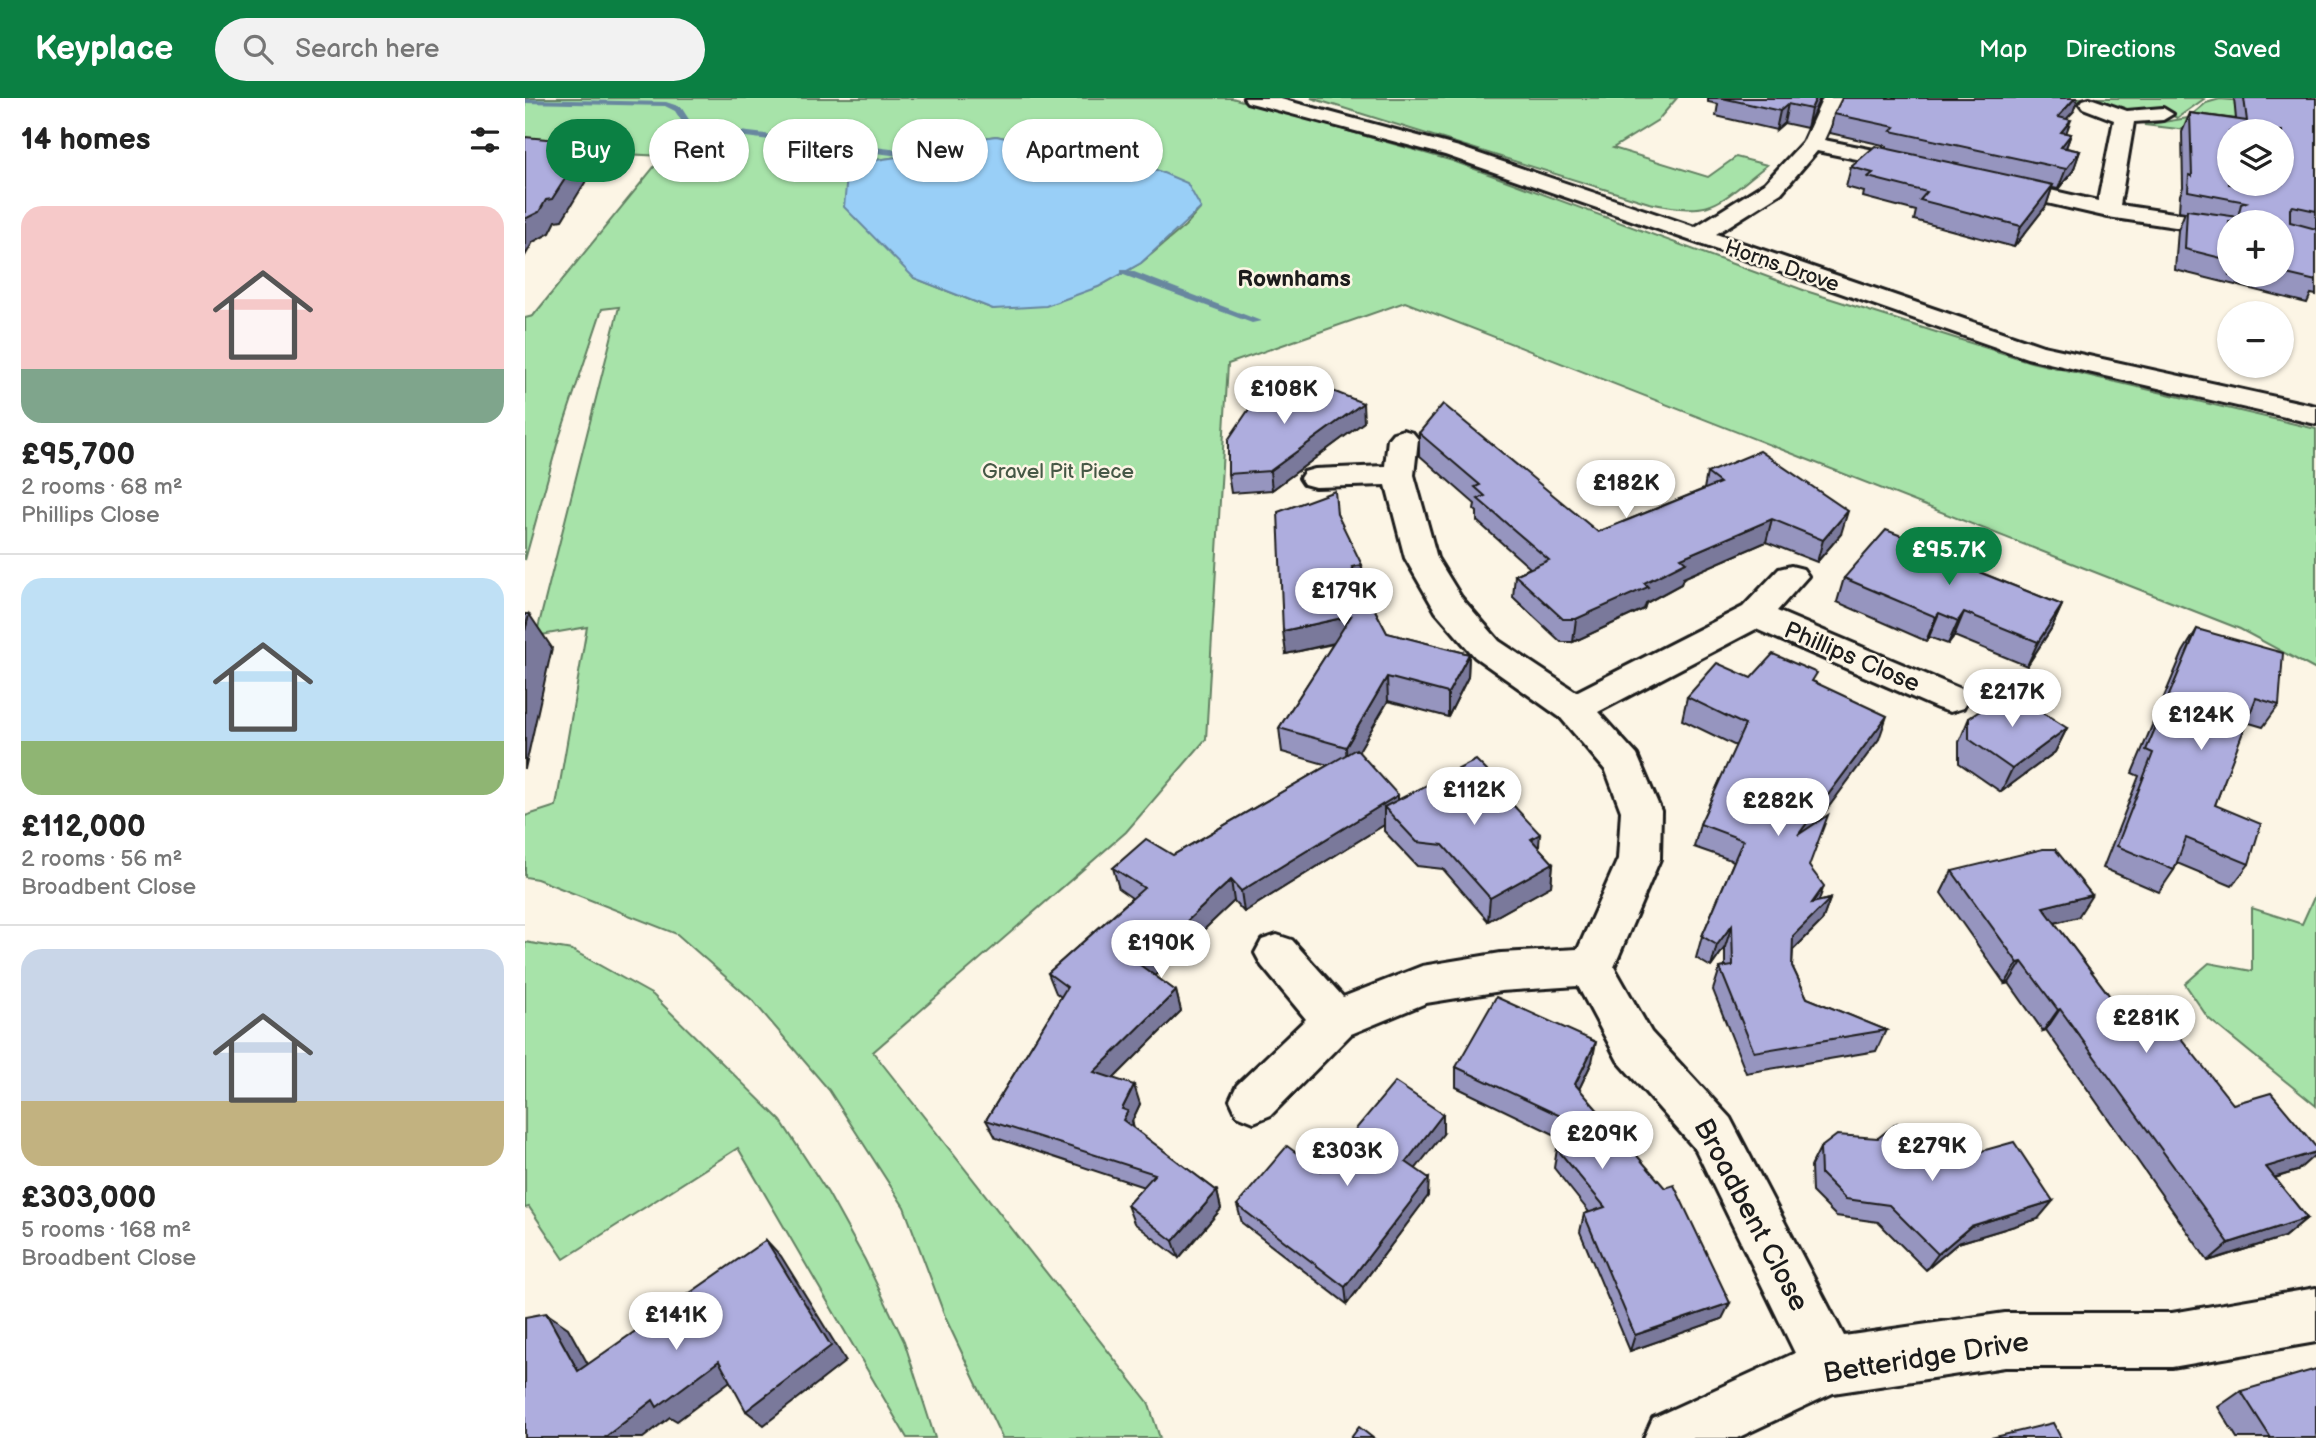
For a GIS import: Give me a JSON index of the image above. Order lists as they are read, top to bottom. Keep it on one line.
{"streets":{"street":["Horns Drove","Phillips Close","Broadbent Close","Betteridge Drive"]},"crossings":[["Broadbent Close","Betteridge Drive"]],"districts":["Rownhams"],"parks":["Gravel Pit Piece"],"page":{"header":"Keyplace","search":"Search here","nav":["Map","Directions","Saved"],"heading":"14 homes","map_buttons":["+","−"],"chip":["Buy","Rent","Filters","New","Apartment"],"list":[{"name":"£95,700","note":"2 rooms · 68 m² · Phillips Close"},{"name":"£112,000","note":"2 rooms · 56 m² · Broadbent Close"},{"name":"£303,000","note":"5 rooms · 168 m² · Broadbent Close"}],"price":["£108K","£182K","£95.7K","£179K","£217K","£124K","£112K","£282K","£190K","£281K","£209K","£279K","£303K","£141K"]}}
